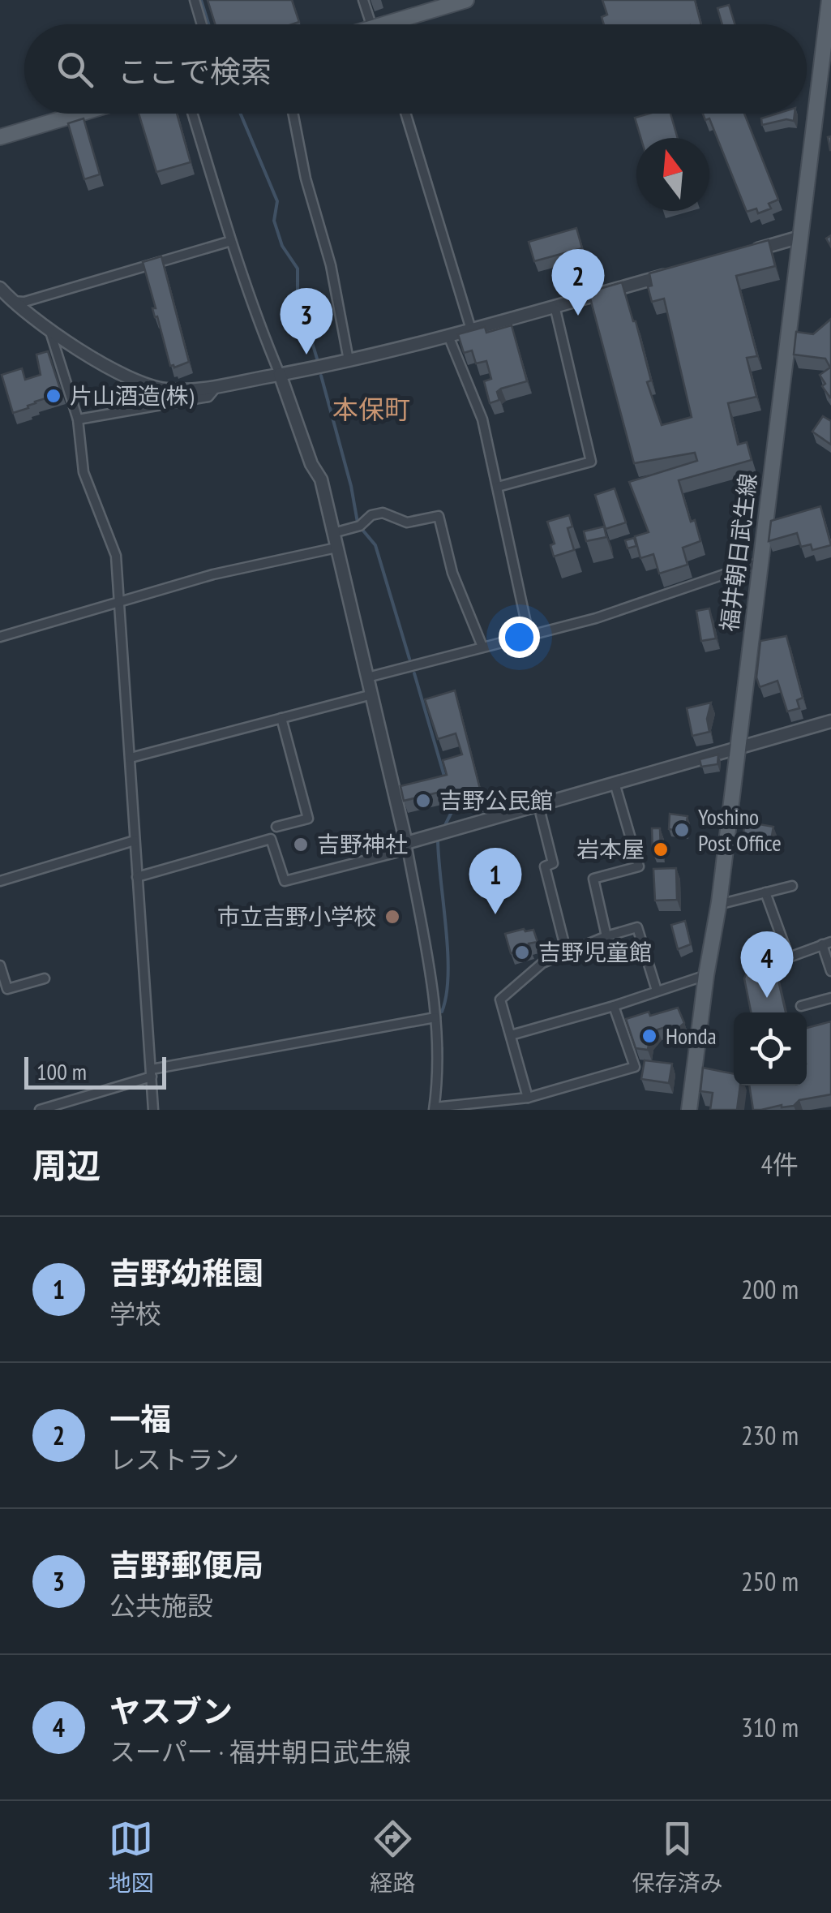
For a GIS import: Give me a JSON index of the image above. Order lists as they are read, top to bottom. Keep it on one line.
{"streets":{"main road":["福井朝日武生線"]},"districts":["本保町"],"places":["片山酒造(株)","吉野公民館","Yoshino Post Office","吉野神社","岩本屋","市立吉野小学校","吉野児童館","Honda"],"scale_bar":"100 m","north":"top","page":{"search":"ここで検索","pins":["2","3","1","4"],"scale":"100 m","heading":["周辺","4件"],"list":[{"mark":"1","name":"吉野幼稚園","note":"学校","value":"200 m"},{"mark":"2","name":"一福","note":"レストラン","value":"230 m"},{"mark":"3","name":"吉野郵便局","note":"公共施設","value":"250 m"},{"mark":"4","name":"ヤスブン","note":"スーパー · 福井朝日武生線","value":"310 m"}],"nav":["地図","経路","保存済み"]}}
